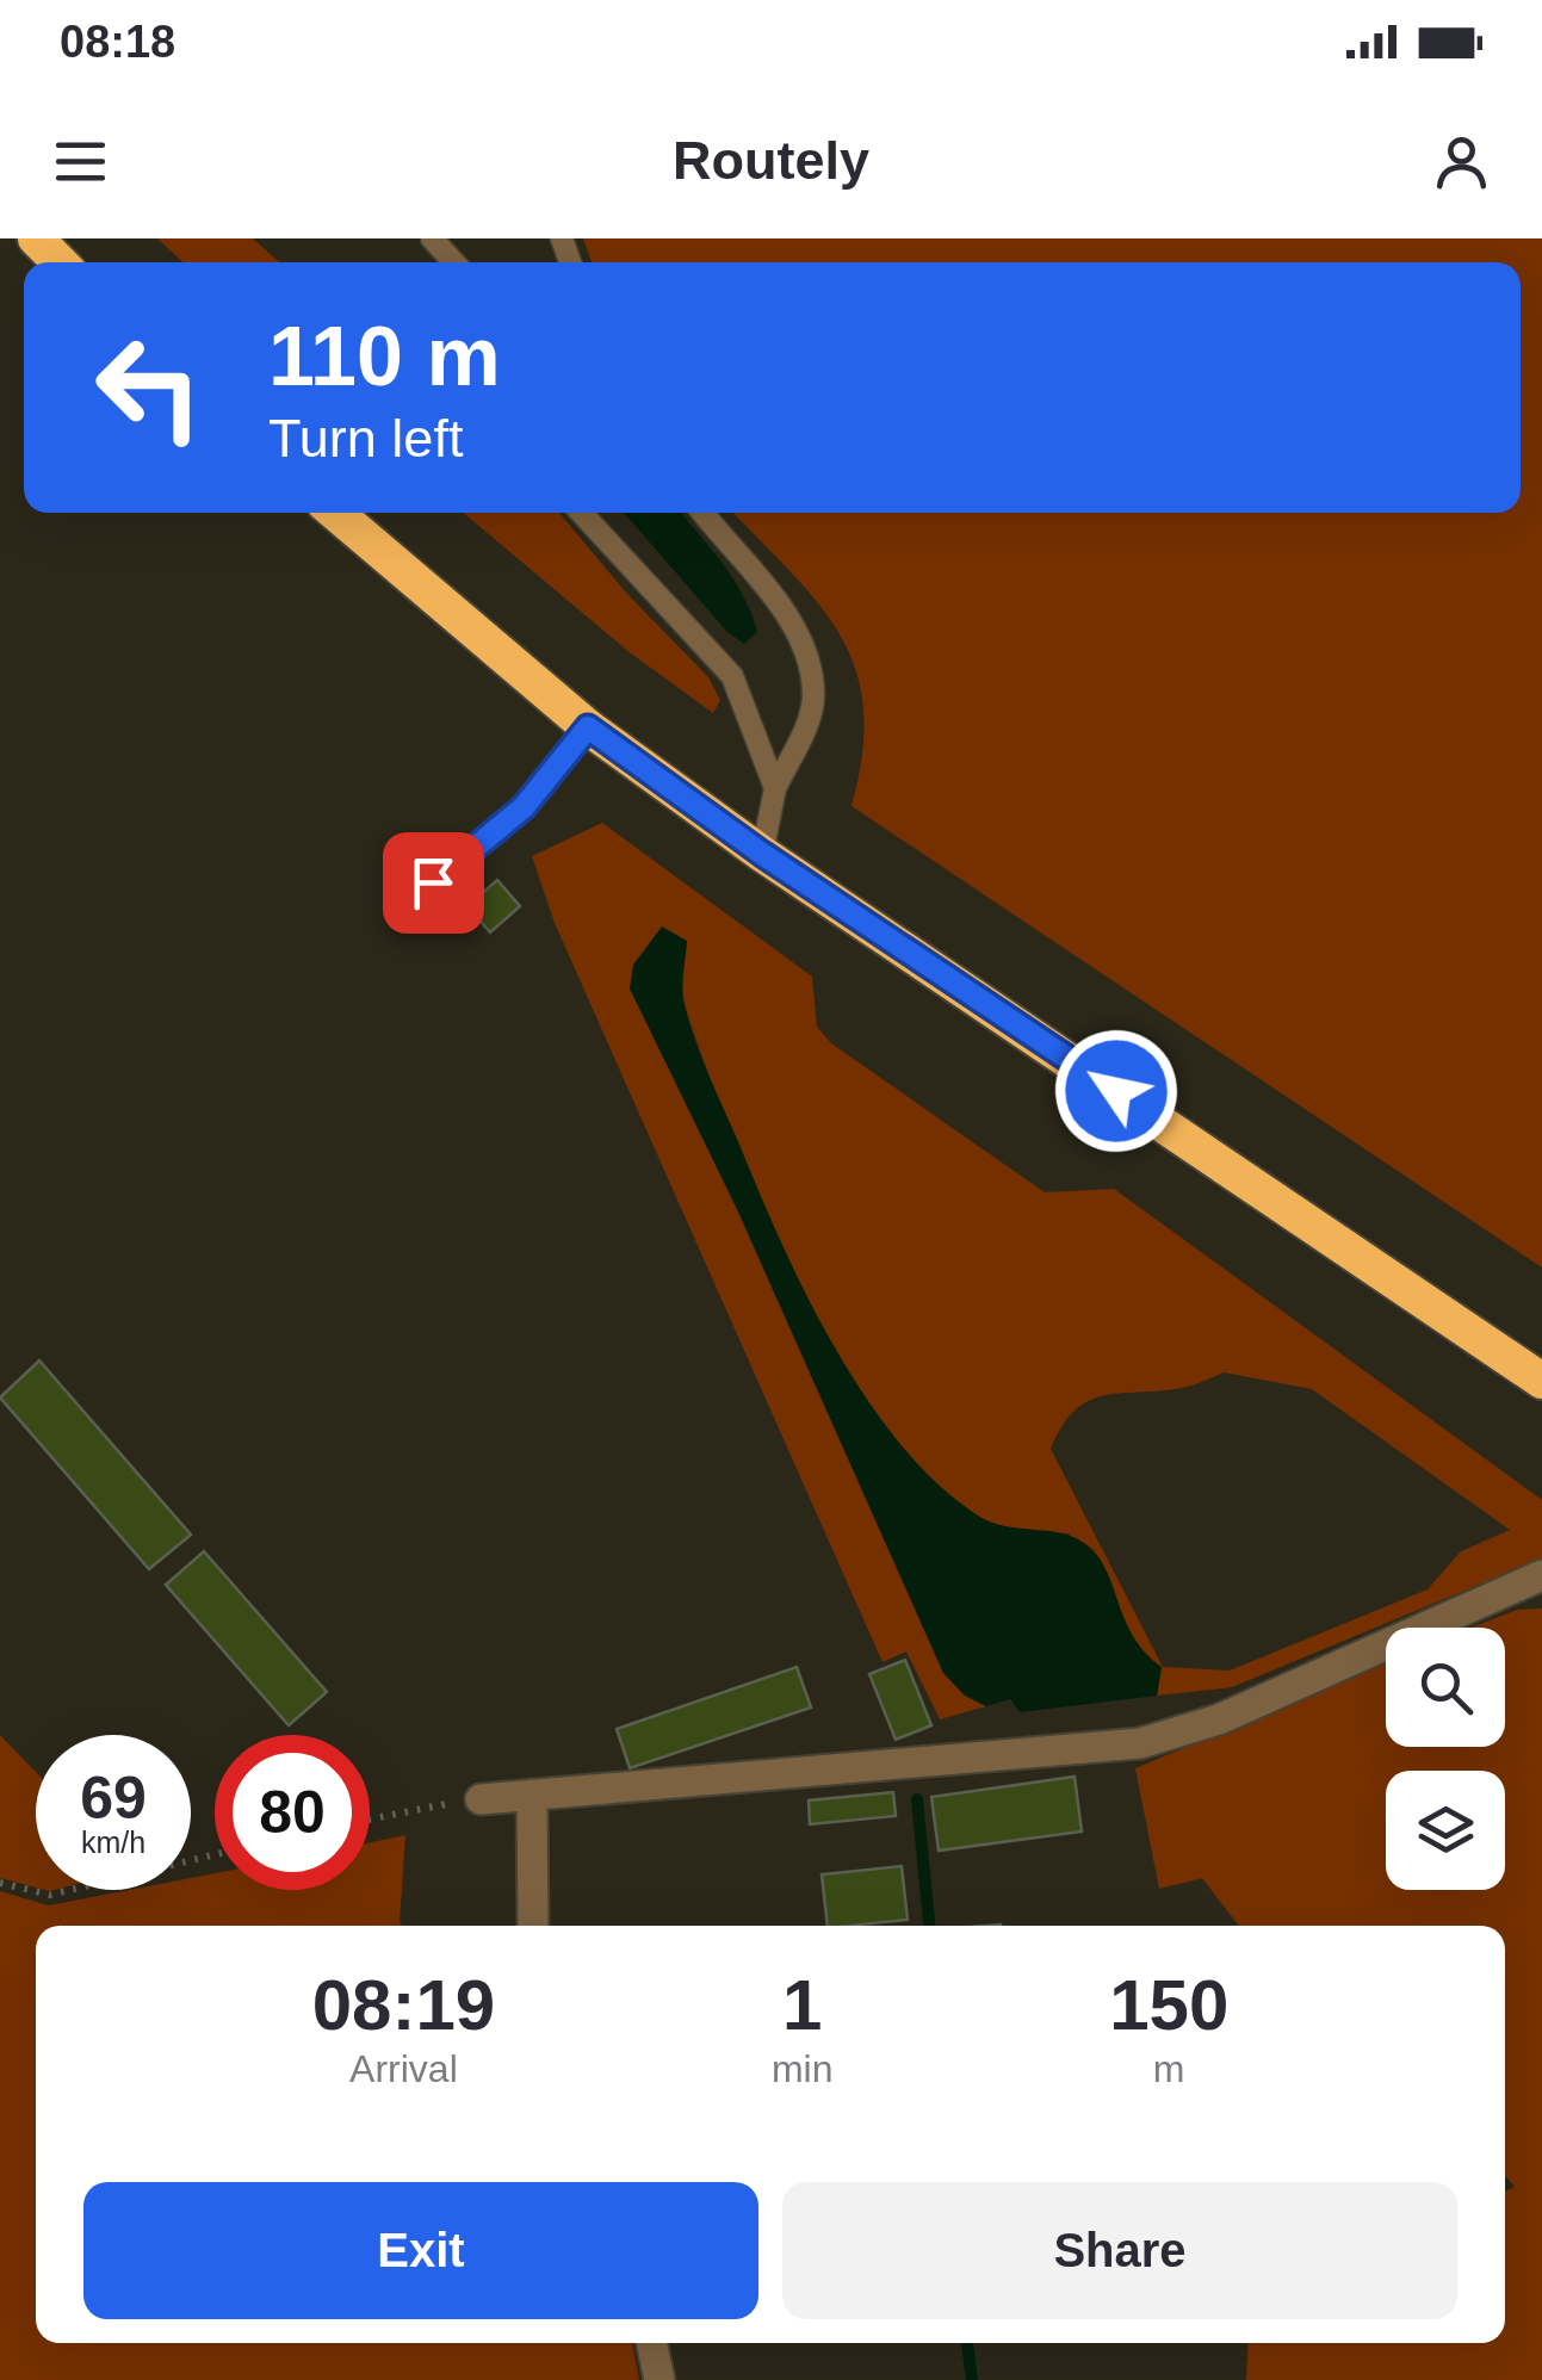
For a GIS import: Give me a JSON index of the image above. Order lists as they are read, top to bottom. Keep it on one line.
{"page":{"status":"08:18","header":"Routely","turn":["110 m","Turn left"],"speed":"69 km/h","limit":"80","eta":["08:19","Arrival","1","min","150","m"],"buttons":["Exit","Share"]}}
